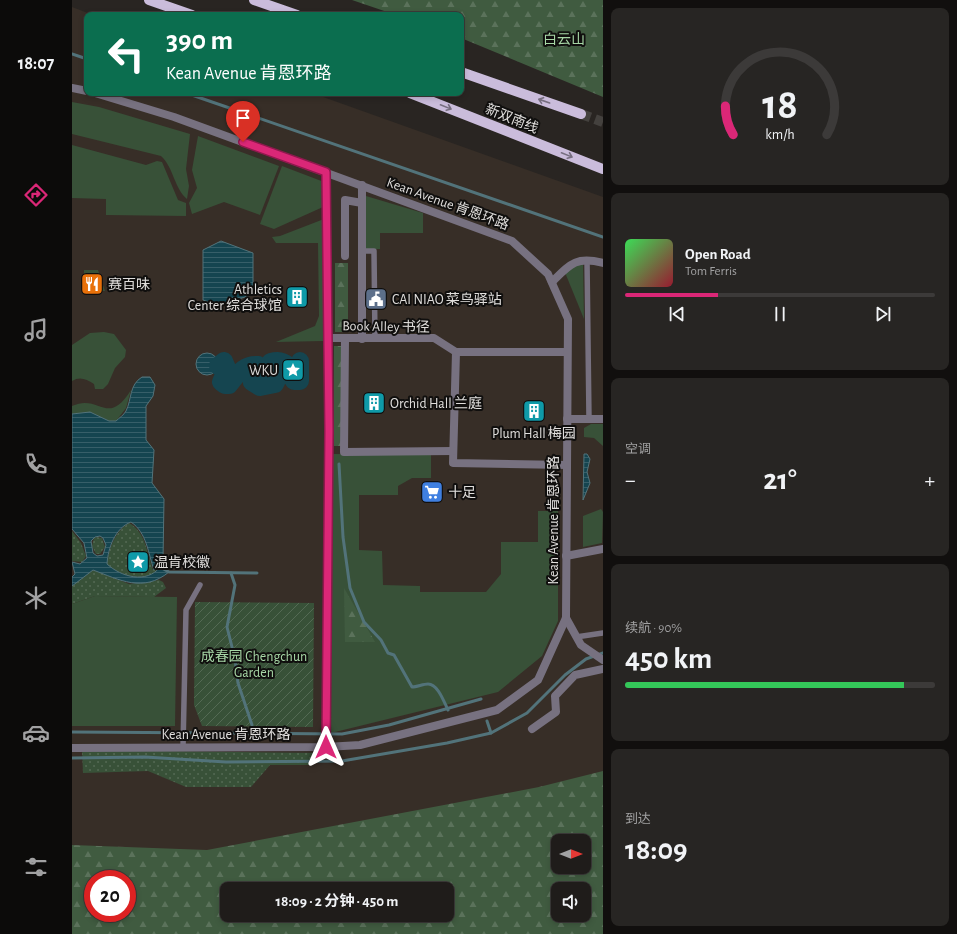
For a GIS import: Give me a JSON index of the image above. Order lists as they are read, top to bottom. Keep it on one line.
{"streets":{"main road":["新双南线"],"street":["Kean Avenue 肯恩环路","Book Alley 书径"]},"parks":["白云山","成春园 Chengchun Garden"],"places":{"restaurant":["赛百味"],"building":["Athletics Center 综合球馆","Orchid Hall 兰庭","Plum Hall 梅园"],"public building":["CAI NIAO 菜鸟驿站"],"place":["WKU","温肯校徽"],"supermarket":["十足"]},"north":"right","page":{"tabs":"18:07","turn":["390 m","Kean Avenue 肯恩环路"],"song":["Open Road","Tom Ferris"],"tile":["空调",["续航 · 90%","450 km"],["到达","18:09"]],"heat":["−","21°","+"],"limit":"20","trip":"18:09 · 2 分钟 · 450 m","gauge":["18","km/h"]}}
